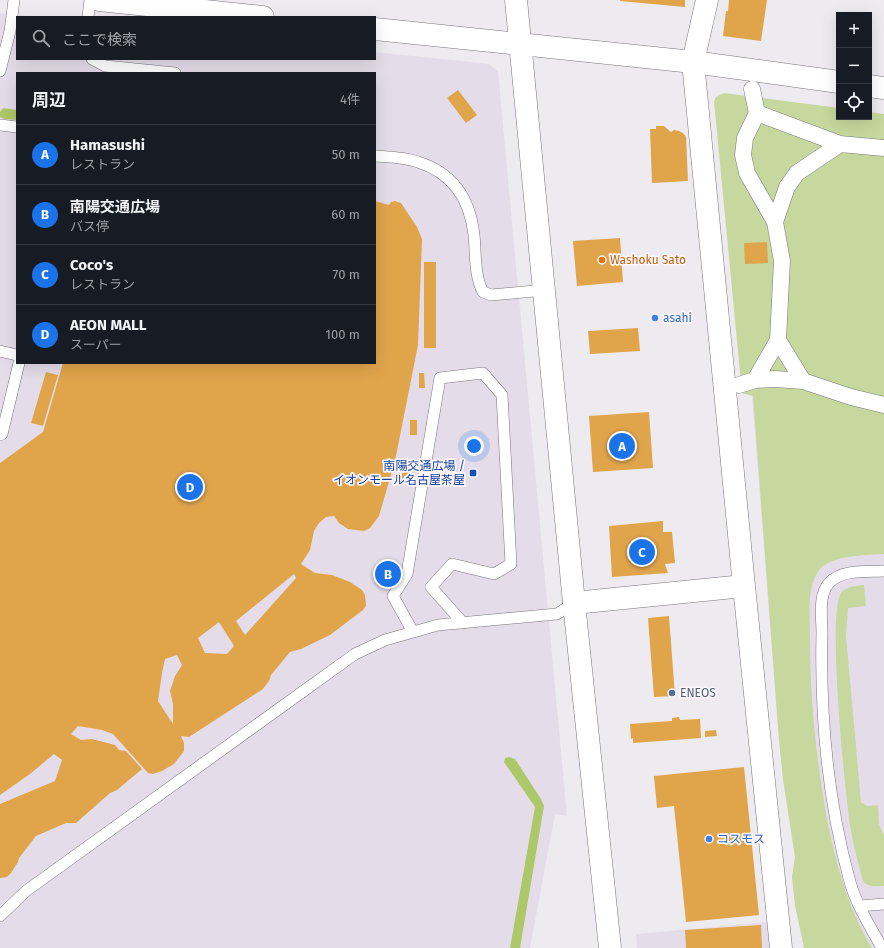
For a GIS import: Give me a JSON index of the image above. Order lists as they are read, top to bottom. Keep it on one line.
{"places":{"other":["Washoku Sato","asahi","ENEOS","コスモス"],"transit":["南陽交通広場 / イオンモール名古屋茶屋"]},"page":{"map_buttons":["+","−"],"search":"ここで検索","heading":["周辺","4件"],"list":[{"mark":"A","name":"Hamasushi","note":"レストラン","value":"50 m"},{"mark":"B","name":"南陽交通広場","note":"バス停","value":"60 m"},{"mark":"C","name":"Coco's","note":"レストラン","value":"70 m"},{"mark":"D","name":"AEON MALL","note":"スーパー","value":"100 m"}],"pins":["A","D","C","B"]}}
